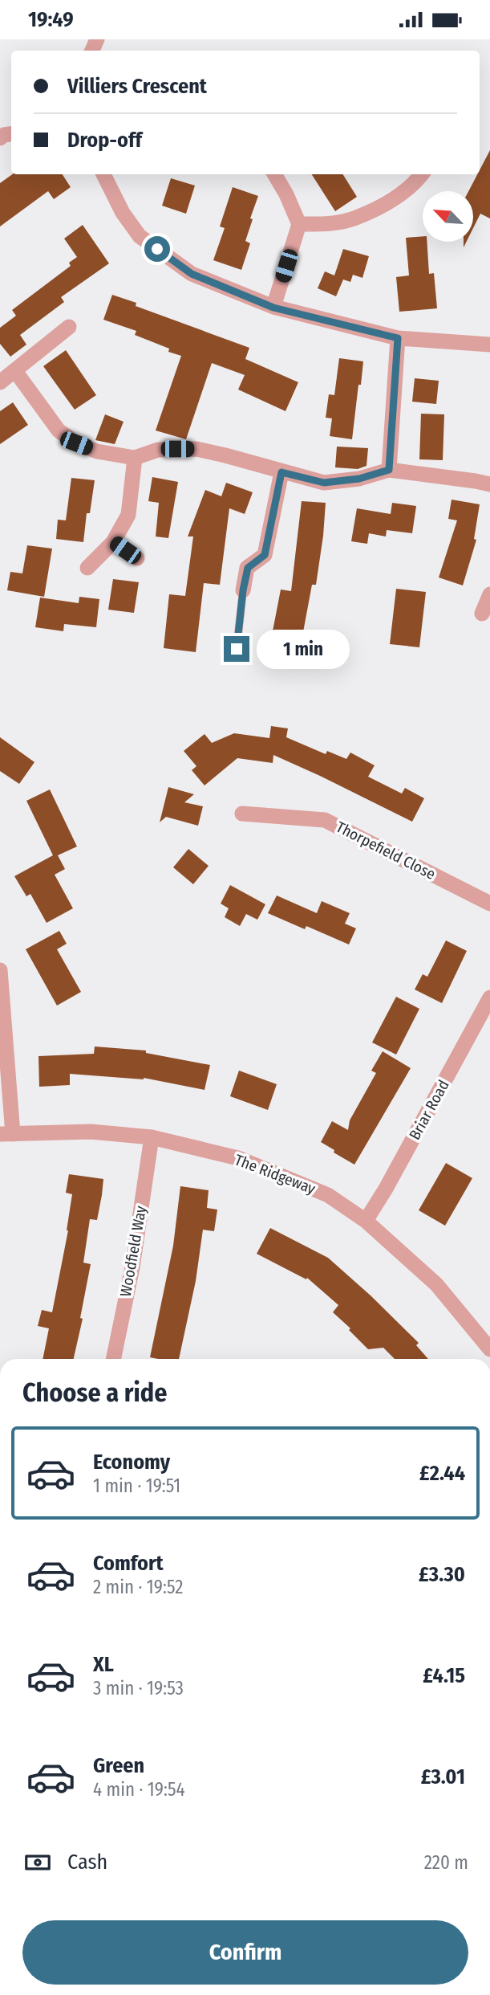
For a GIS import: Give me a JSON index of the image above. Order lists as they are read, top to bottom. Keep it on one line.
{"streets":{"street":["Thorpefield Close","Briar Road","The Ridgeway","Woodfield Way"]},"crossings":[["Briar Road","The Ridgeway"],["The Ridgeway","Woodfield Way"]],"north":"top left","page":{"status":"19:49","banner":["Villiers Crescent","Drop-off"],"bubble":"1 min","heading":"Choose a ride","list":[{"name":"Economy","note":"1 min · 19:51","value":"£2.44"},{"name":"Comfort","note":"2 min · 19:52","value":"£3.30"},{"name":"XL","note":"3 min · 19:53","value":"£4.15"},{"name":"Green","note":"4 min · 19:54","value":"£3.01"}],"pay":["Cash","220 m"],"buttons":"Confirm"}}
